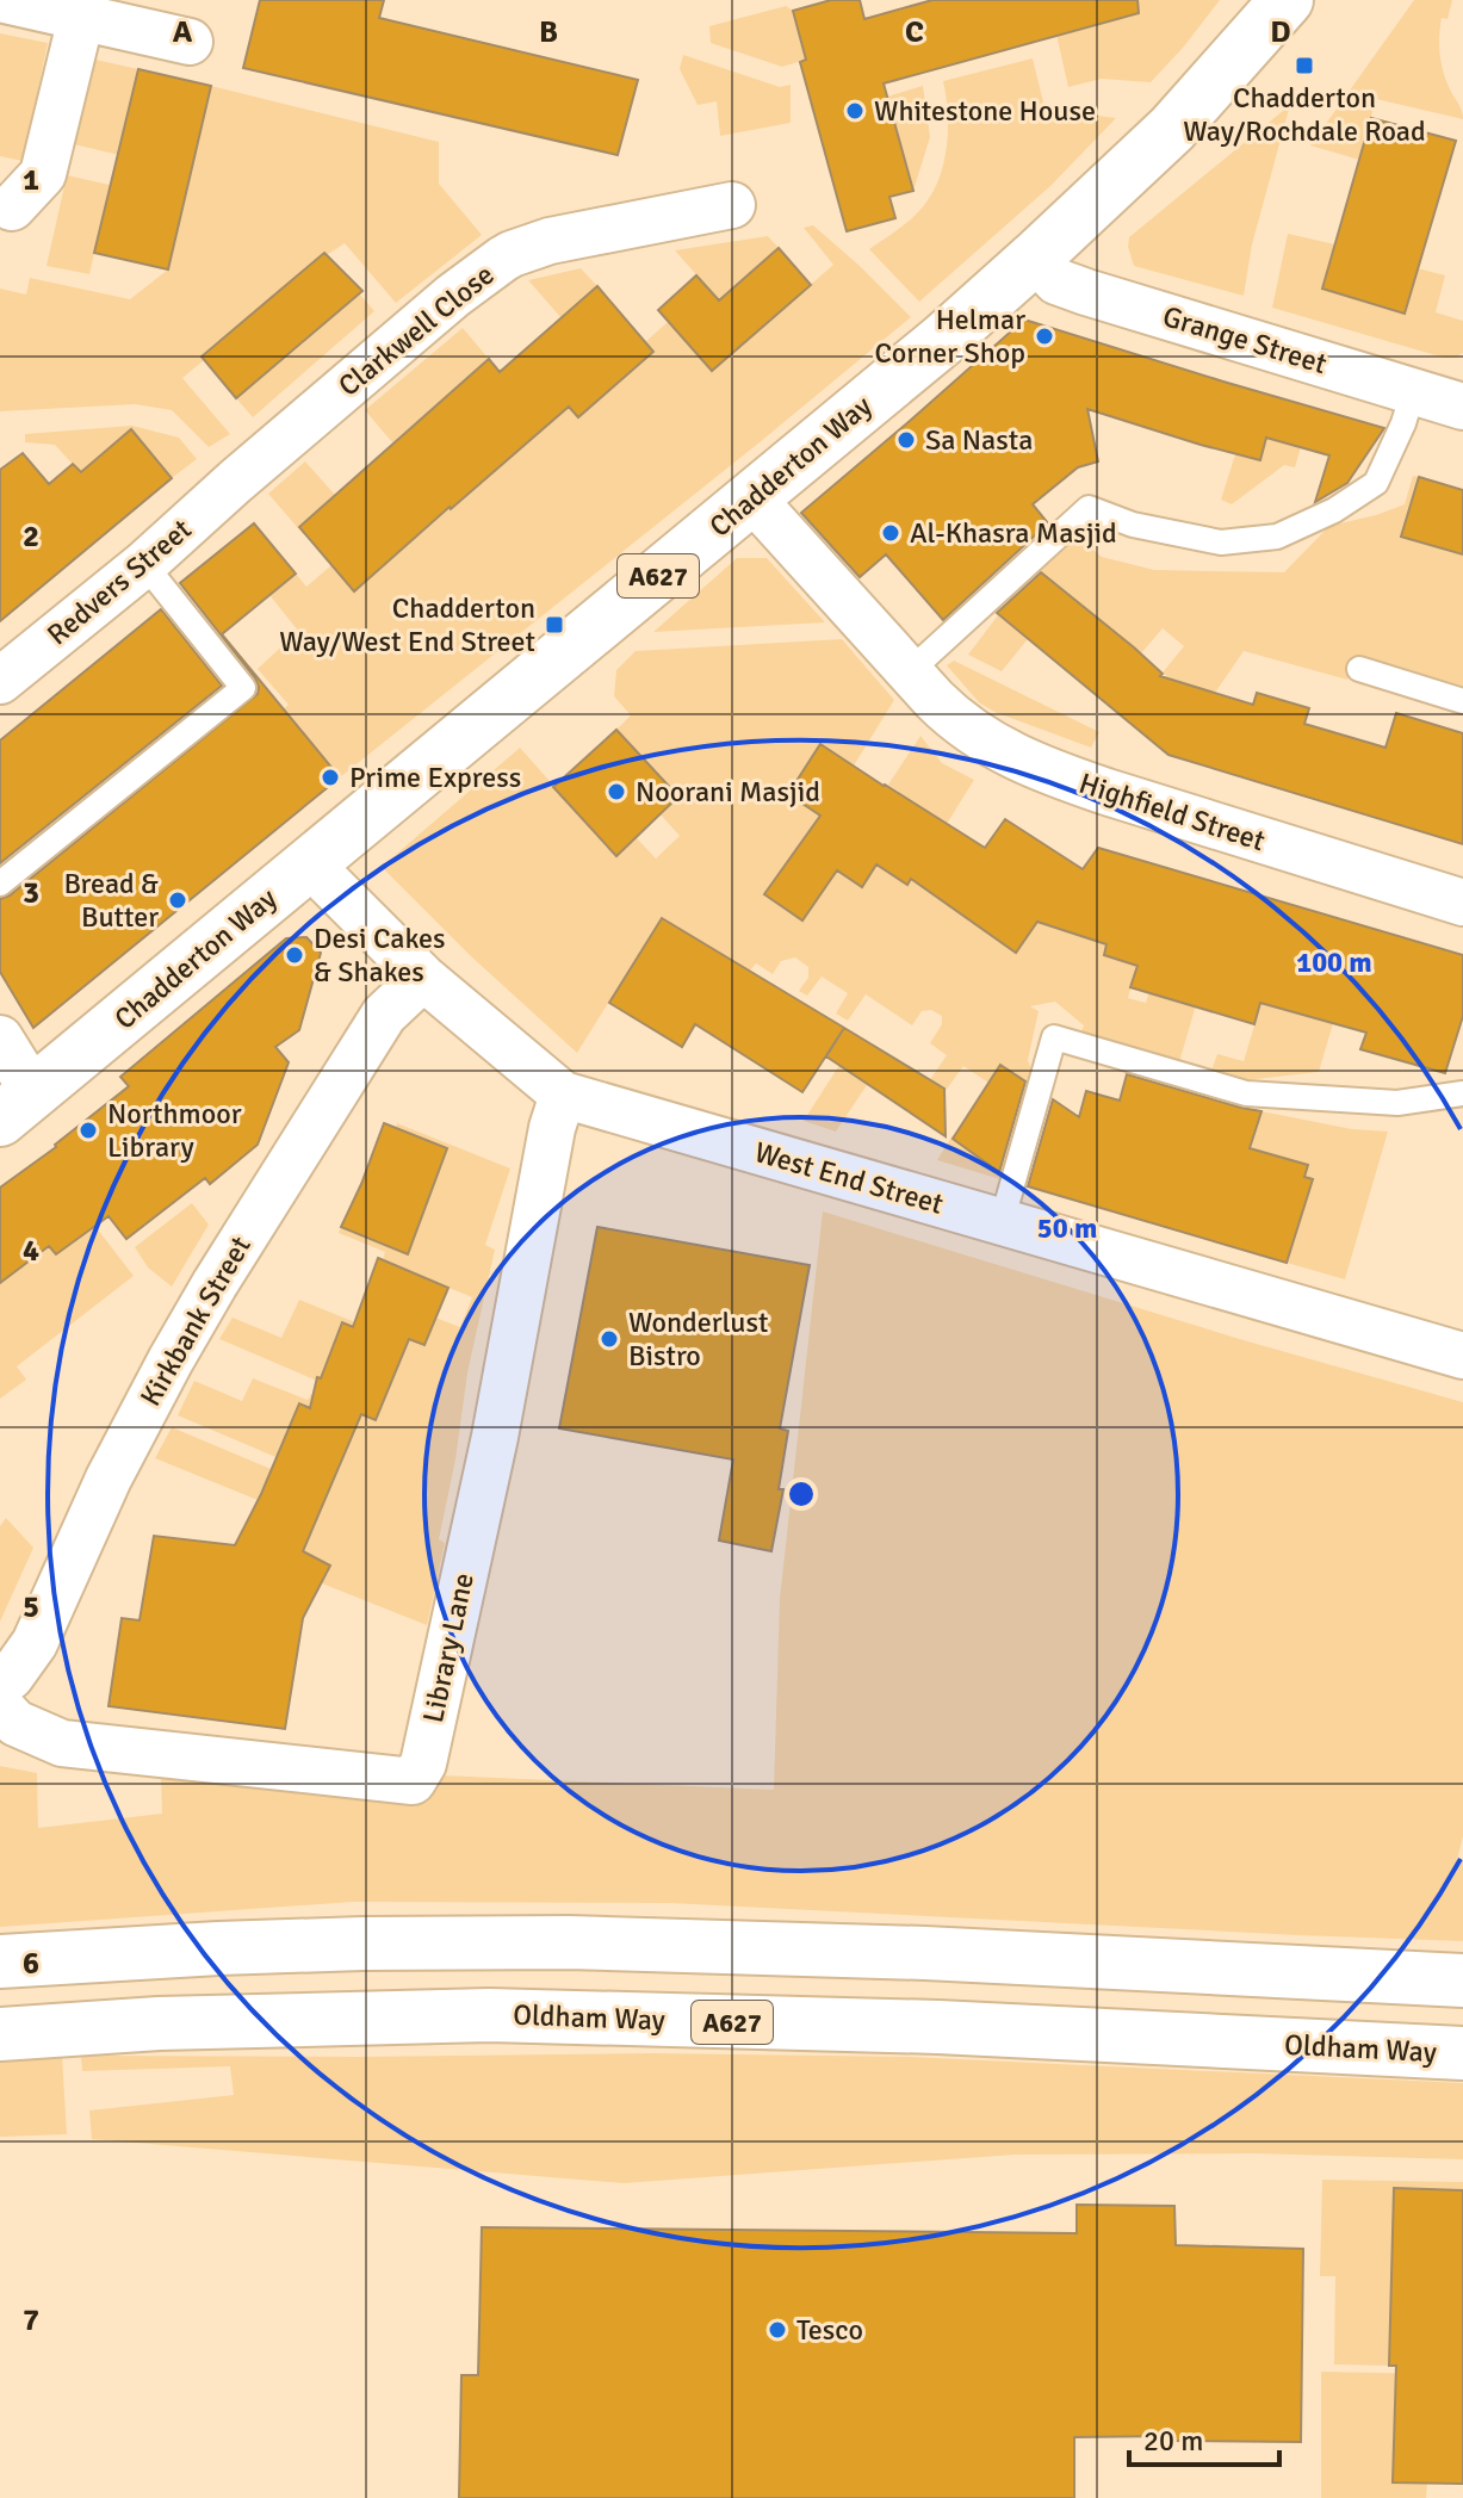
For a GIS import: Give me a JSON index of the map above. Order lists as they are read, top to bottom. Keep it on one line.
{"streets":{"main road":["Chadderton Way","A627","Oldham Way"],"street":["Clarkwell Close","Grange Street","Redvers Street","Highfield Street","West End Street","Kirkbank Street","Library Lane"]},"crossings":[["Clarkwell Close","Redvers Street"],["Grange Street","Chadderton Way"],["Chadderton Way","Highfield Street"],["Chadderton Way","West End Street"],["West End Street","Kirkbank Street"],["West End Street","Library Lane"]],"places":{"transit":["Chadderton Way/Rochdale Road","Chadderton Way/West End Street"],"other":["Whitestone House","Helmar Corner Shop","Sa Nasta","Al-Khasra Masjid","Prime Express","Noorani Masjid","Bread & Butter","Desi Cakes & Shakes","Northmoor Library","Wonderlust Bistro","Tesco"]},"scale_bar":"20 m","grid":{"columns":["A","B","C","D"],"rows":["1","2","3","4","5","6","7"]},"rings":["100 m","50 m"]}
